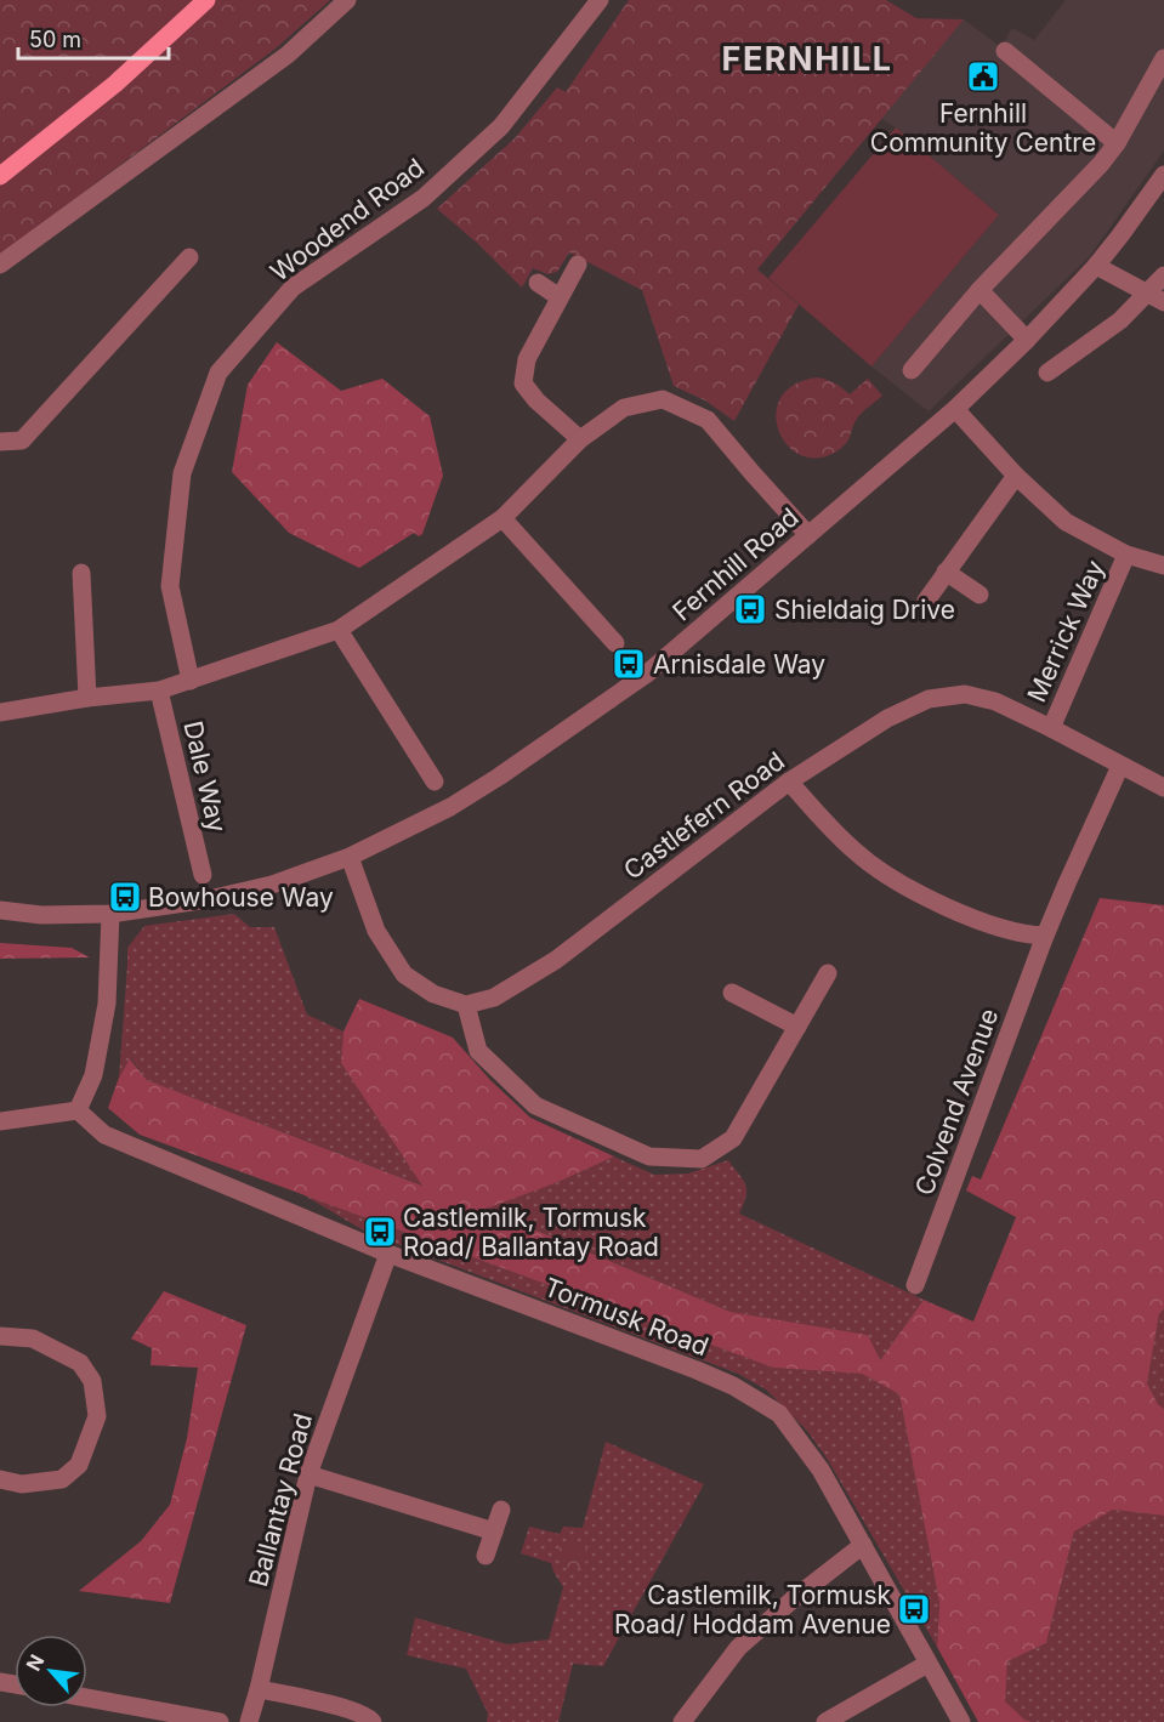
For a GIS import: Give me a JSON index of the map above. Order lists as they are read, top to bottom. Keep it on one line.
{"streets":{"street":["Woodend Road","Fernhill Road","Merrick Way","Dale Way","Castlefern Road","Colvend Avenue","Tormusk Road","Ballantay Road"]},"crossings":[["Merrick Way","Castlefern Road"],["Castlefern Road","Colvend Avenue"],["Tormusk Road","Ballantay Road"]],"districts":["FERNHILL"],"places":{"public building":["Fernhill Community Centre"],"bus stop":["Shieldaig Drive","Arnisdale Way","Bowhouse Way","Castlemilk, Tormusk Road/ Ballantay Road","Castlemilk, Tormusk Road/ Hoddam Avenue"]},"scale_bar":"50 m","north":"top left"}
